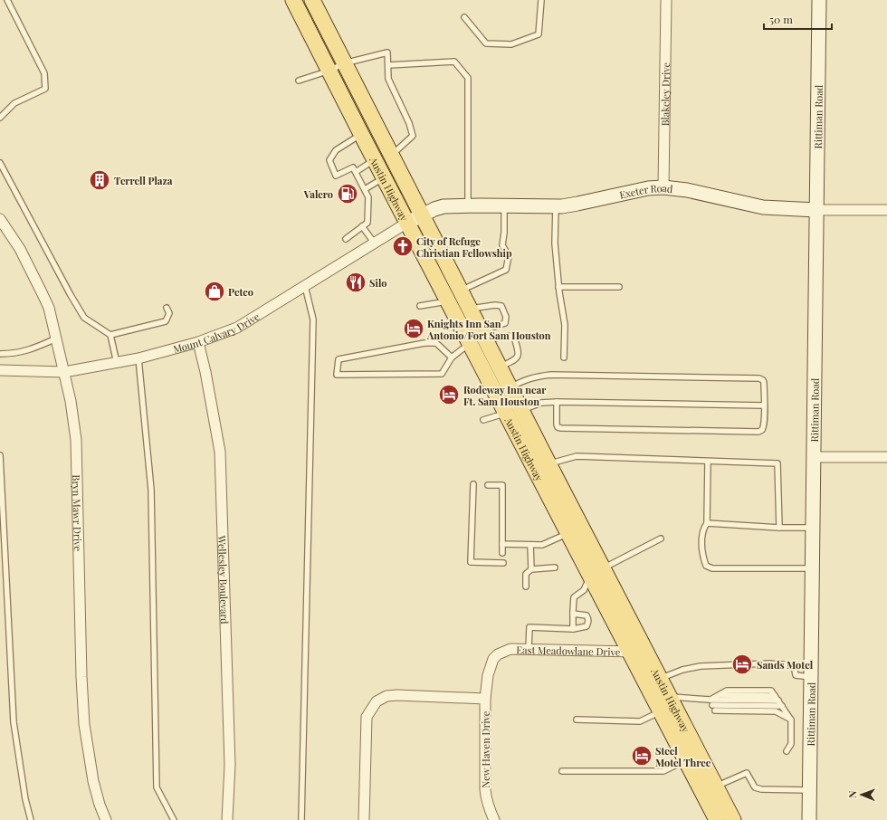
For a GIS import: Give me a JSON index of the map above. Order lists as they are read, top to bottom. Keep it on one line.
{"streets":{"main road":["Austin Highway"],"street":["Blakeley Drive","Rittiman Road","Exeter Road","Mount Calvary Drive","Bryn Mawr Drive","Wellesley Boulevard","East Meadowlane Drive","New Haven Drive"]},"crossings":[["Blakeley Drive","Exeter Road"],["Rittiman Road","Exeter Road"],["Austin Highway","Exeter Road"],["Austin Highway","Mount Calvary Drive"],["Austin Highway","East Meadowlane Drive"],["Exeter Road","Mount Calvary Drive"],["Mount Calvary Drive","Bryn Mawr Drive"],["Mount Calvary Drive","Wellesley Boulevard"],["East Meadowlane Drive","New Haven Drive"]],"places":{"building":["Terrell Plaza"],"fuel station":["Valero"],"church":["City of Refuge Christian Fellowship"],"restaurant":["Silo"],"shop":["Petco"],"hotel":["Knights Inn San Antonio/Fort Sam Houston","Rodeway Inn near Ft. Sam Houston","Sands Motel","Steel Motel Three"]},"scale_bar":"50 m","north":"left"}
